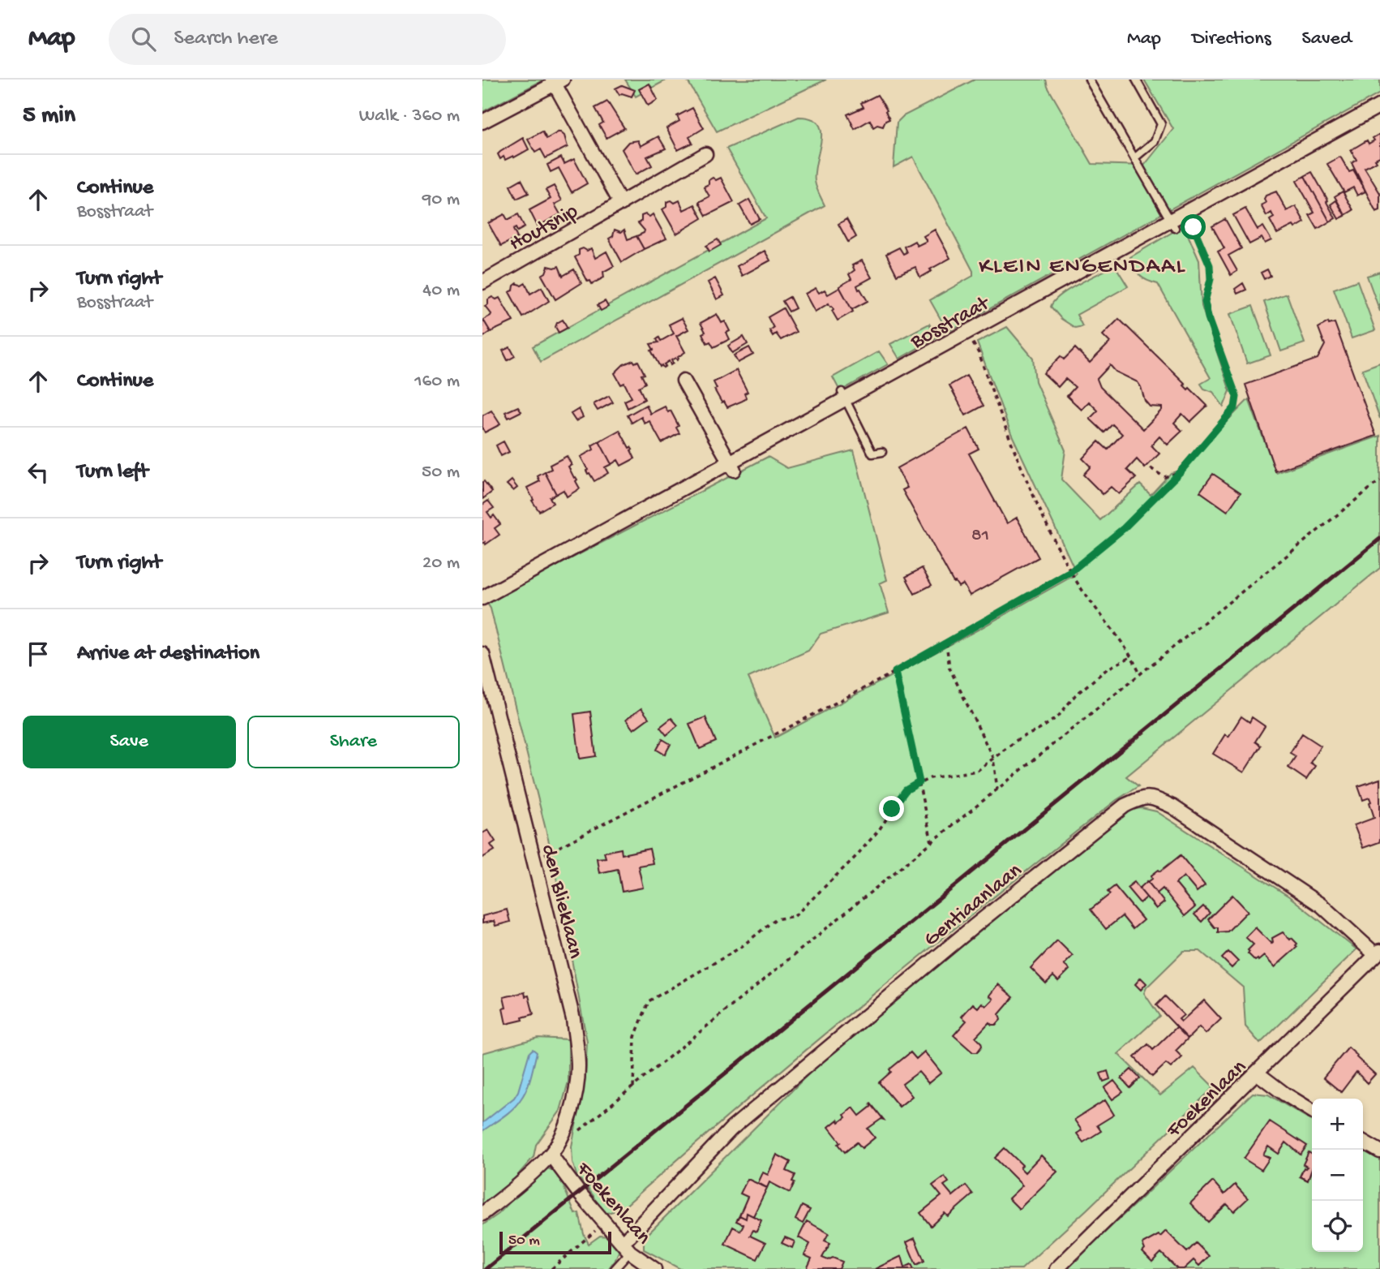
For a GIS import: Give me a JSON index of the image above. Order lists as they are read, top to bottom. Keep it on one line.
{"streets":{"street":["Houtsnip","Bosstraat","den Blieklaan","Gentiaanlaan","Foekenlaan"]},"crossings":[["den Blieklaan","Foekenlaan"],["Gentiaanlaan","Foekenlaan"]],"districts":["KLEIN ENGENDAAL"],"house_numbers":["81"],"scale_bar":"50 m","page":{"header":"Map","search":"Search here","nav":["Map","Directions","Saved"],"heading":["5 min","Walk · 360 m"],"list":[["Continue","Bosstraat","90 m"],["Turn right","Bosstraat","40 m"],["Continue","160 m"],["Turn left","50 m"],["Turn right","20 m"],"Arrive at destination"],"buttons":["Save","Share"],"map_buttons":["+","−"],"scale":"50 m"}}
